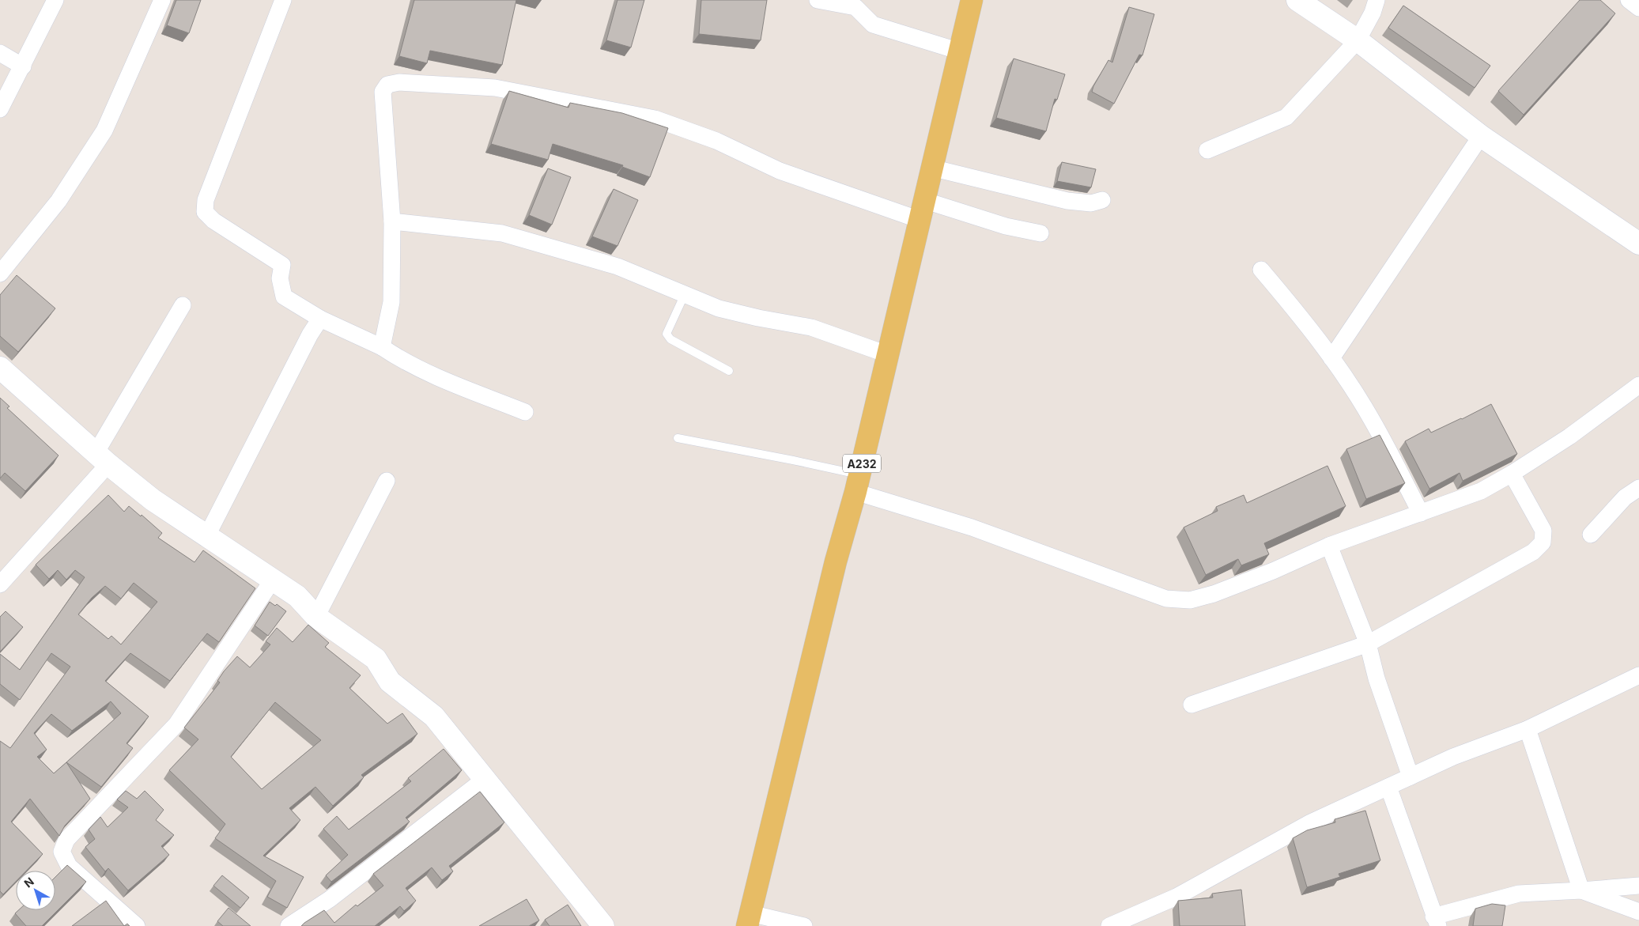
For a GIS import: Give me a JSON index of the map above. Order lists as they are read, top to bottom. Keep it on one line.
{"streets":{"main road":["A232"]},"north":"top left"}
